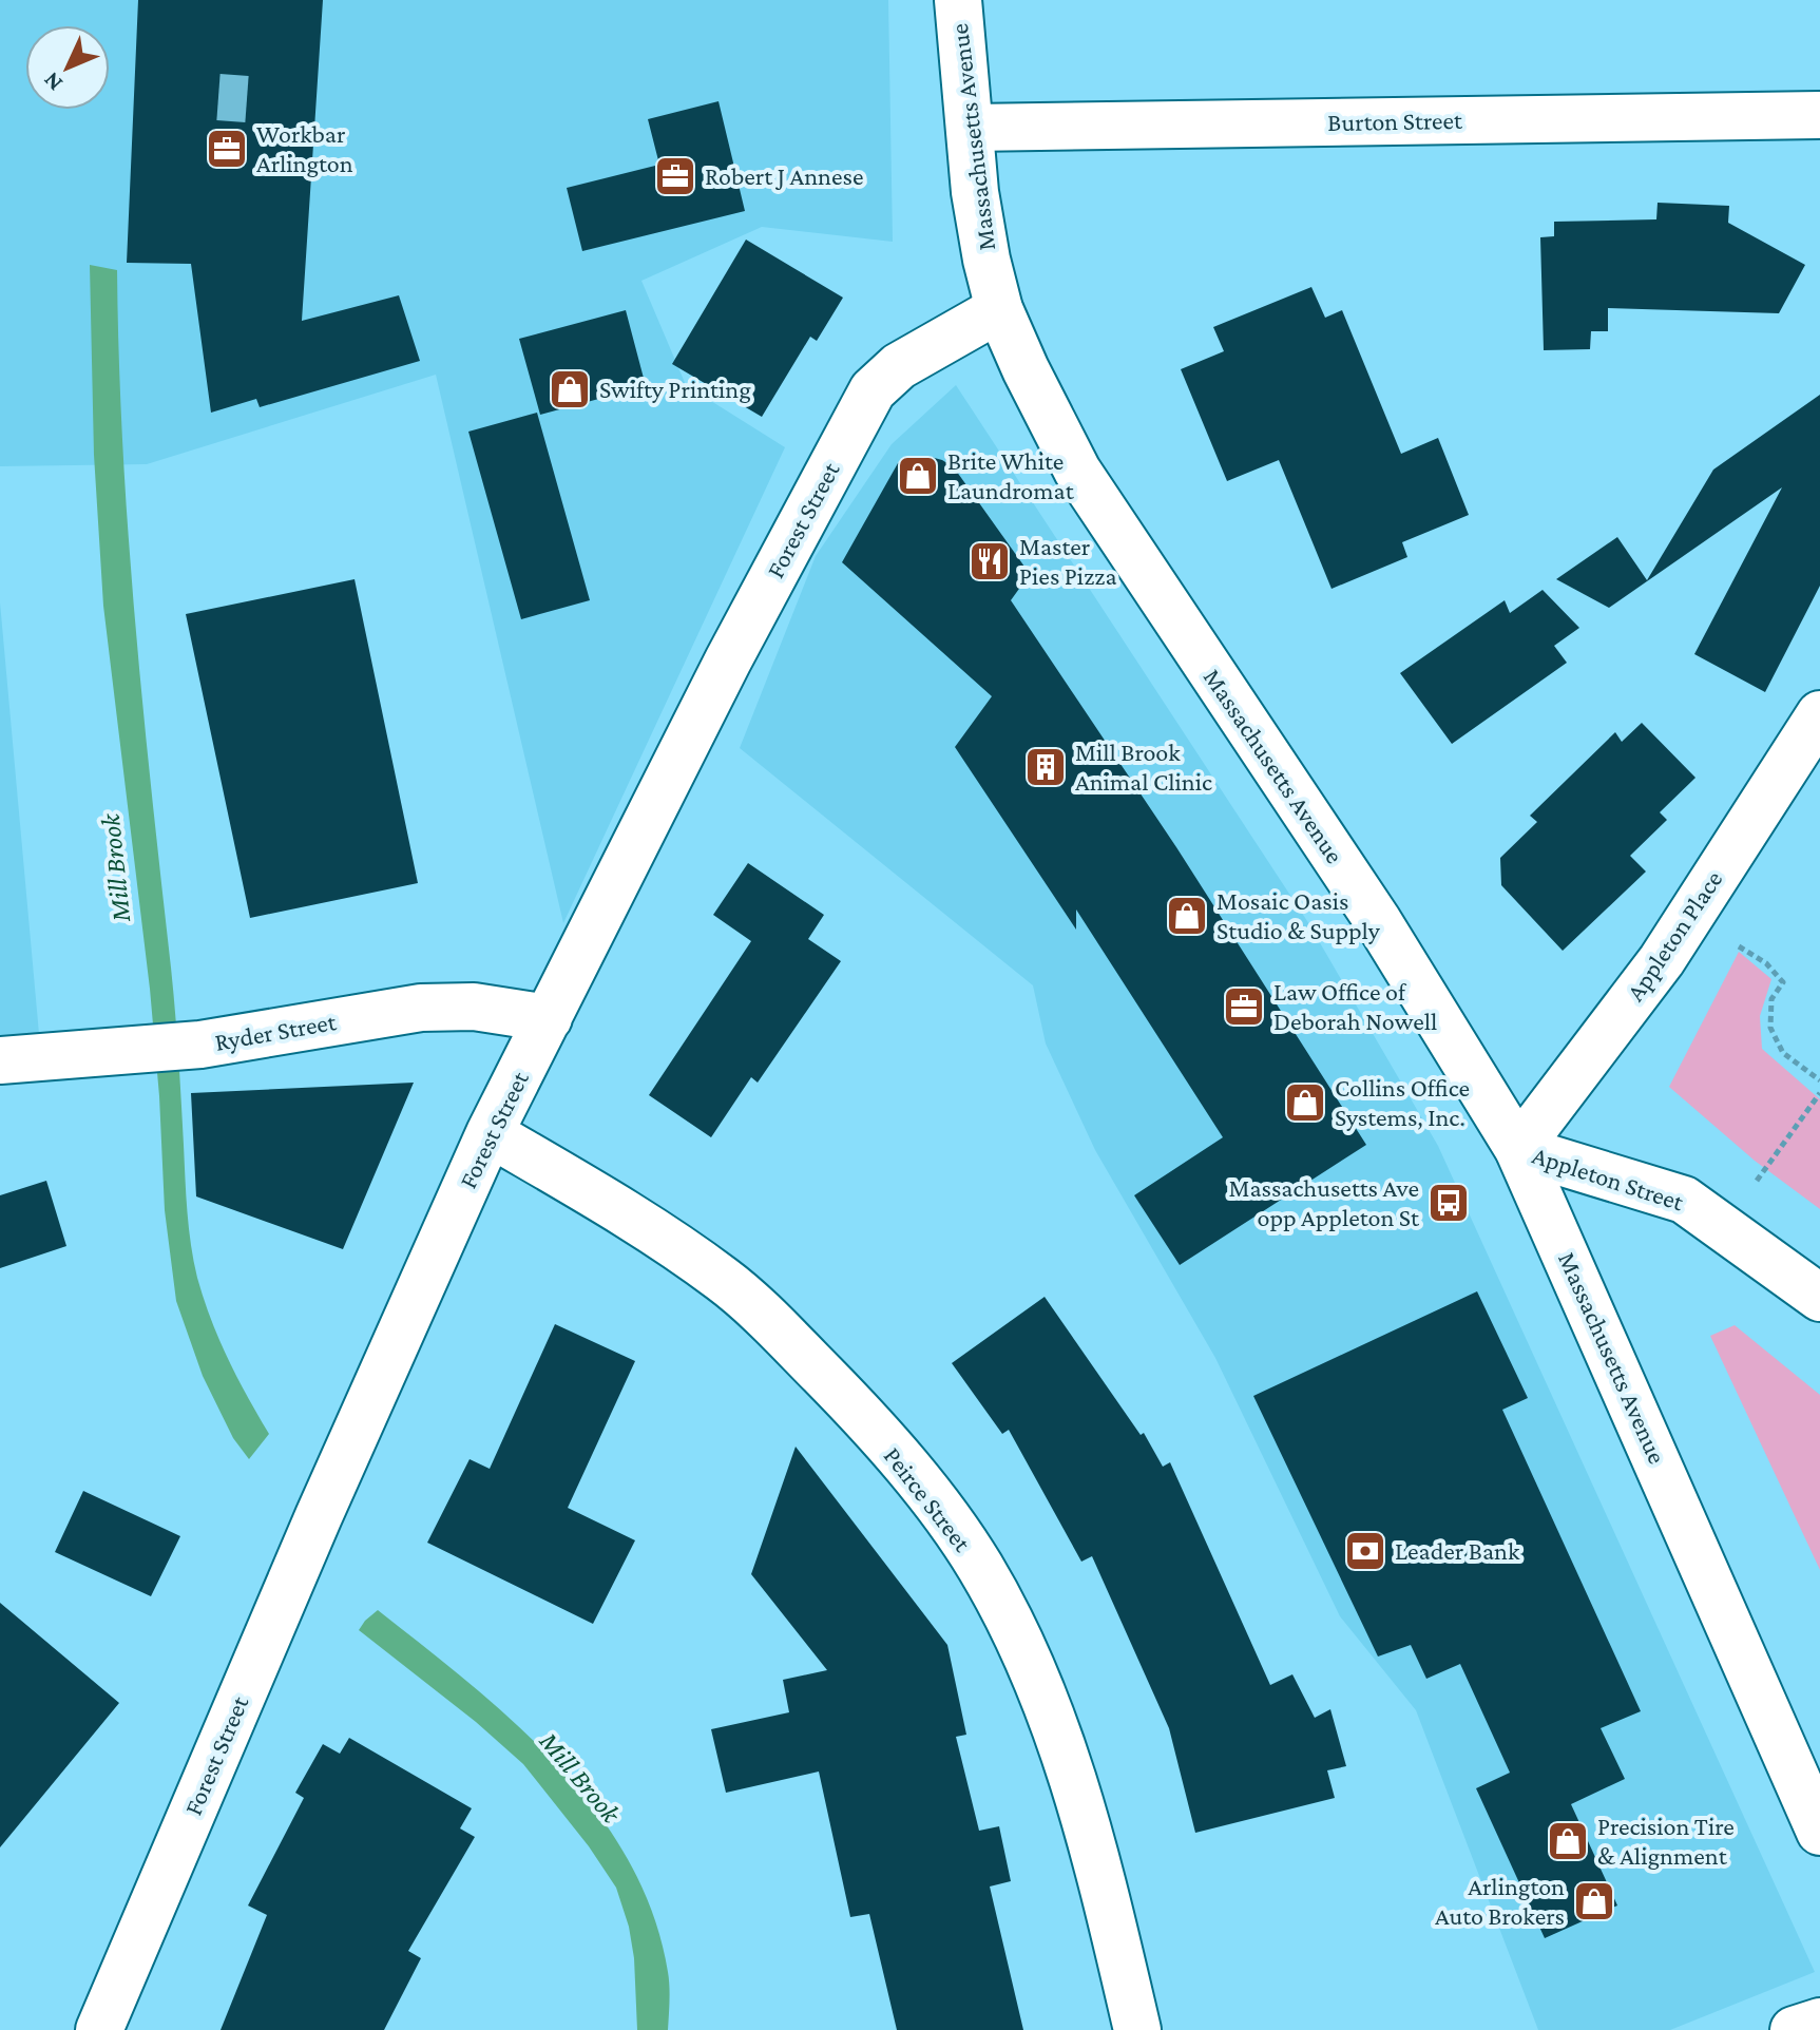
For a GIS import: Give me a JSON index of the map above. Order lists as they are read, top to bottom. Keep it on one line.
{"streets":{"street":["Burton Street","Massachusetts Avenue","Forest Street","Appleton Place","Ryder Street","Appleton Street","Peirce Street"]},"crossings":[["Burton Street","Massachusetts Avenue"],["Massachusetts Avenue","Forest Street"],["Massachusetts Avenue","Appleton Place"],["Massachusetts Avenue","Appleton Street"],["Forest Street","Ryder Street"],["Forest Street","Peirce Street"],["Appleton Place","Appleton Street"]],"water":["Mill Brook"],"places":{"office":["Workbar Arlington","Robert J Annese","Law Office of Deborah Nowell"],"shop":["Swifty Printing","Brite White Laundromat","Mosaic Oasis Studio & Supply","Collins Office Systems, Inc.","Precision Tire & Alignment","Arlington Auto Brokers"],"restaurant":["Master Pies Pizza"],"building":["Mill Brook Animal Clinic"],"bus stop":["Massachusetts Ave opp Appleton St"],"bank":["Leader Bank"]},"north":"bottom left"}
